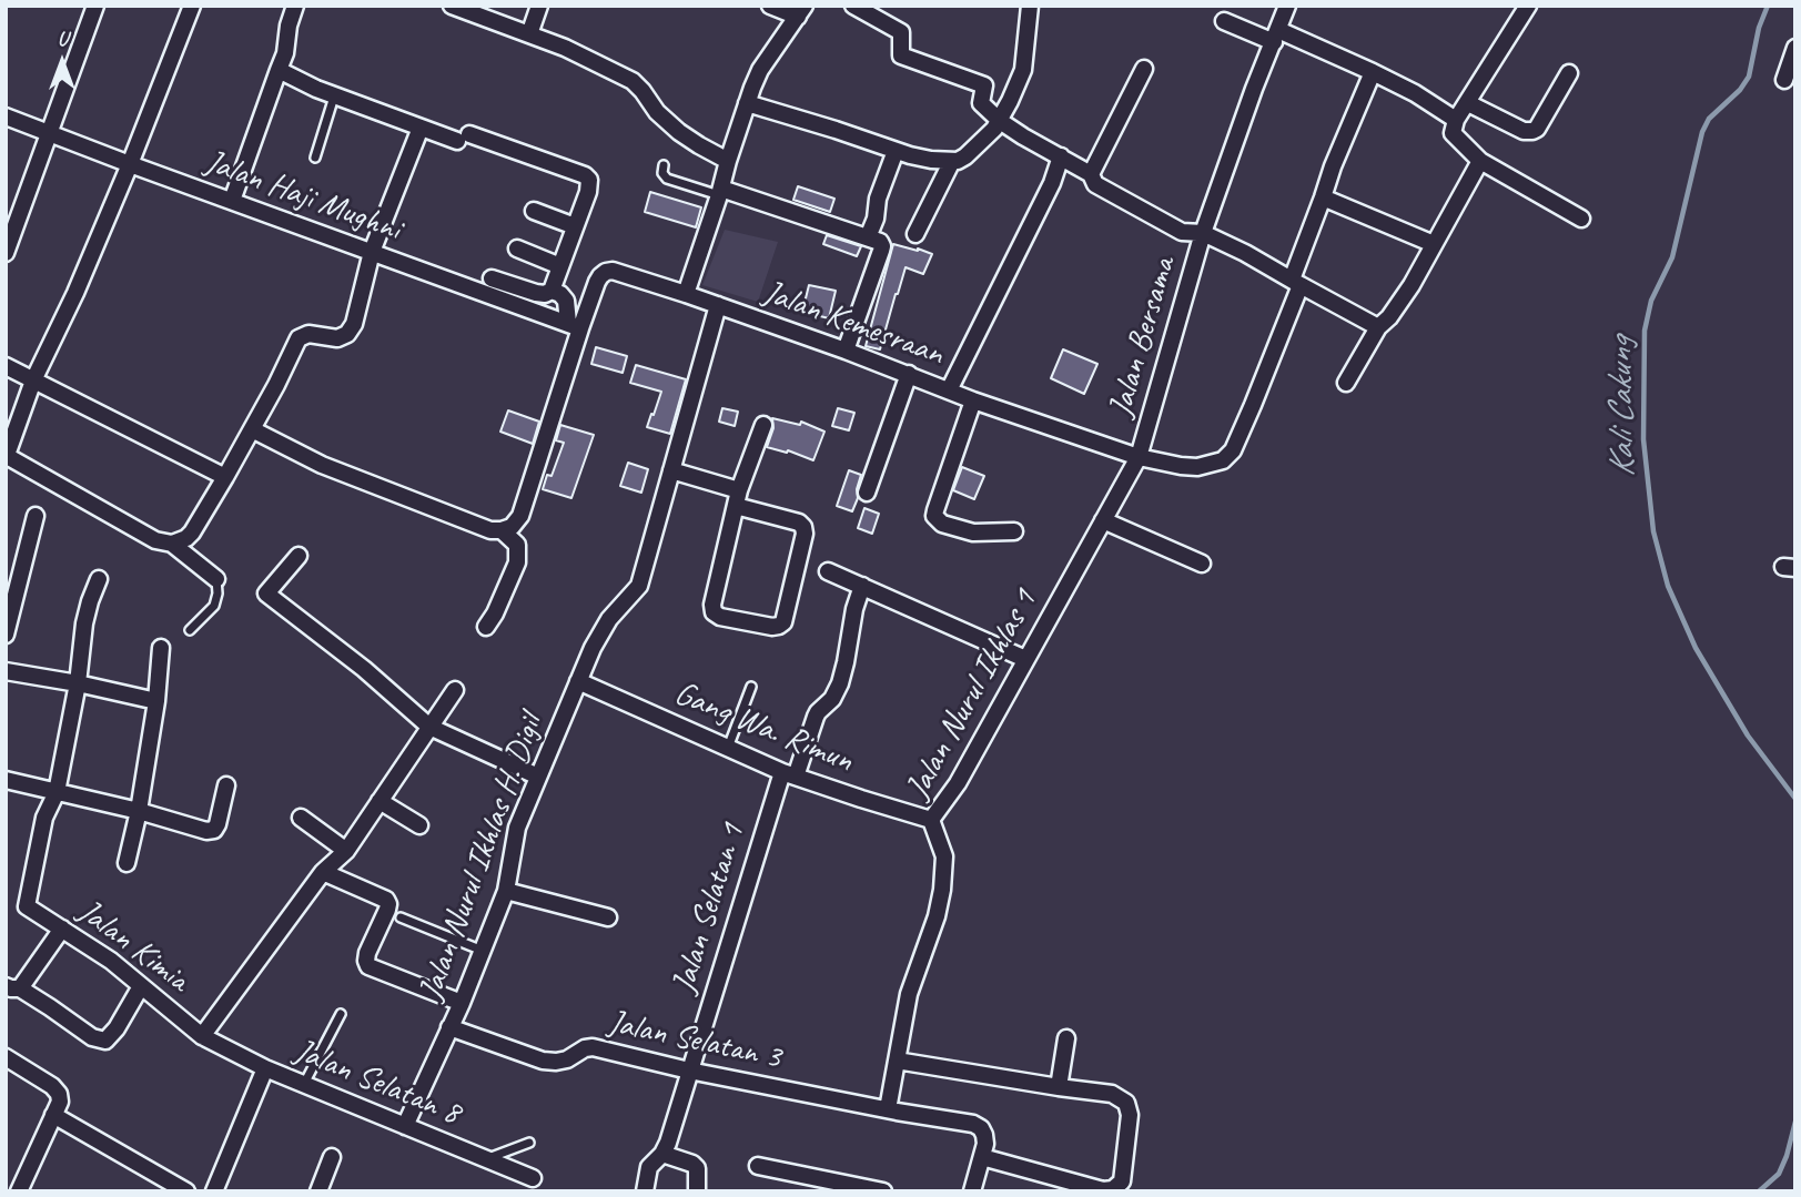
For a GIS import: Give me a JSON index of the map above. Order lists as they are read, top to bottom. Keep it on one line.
{"streets":{"street":["Jalan Haji Mughni","Jalan Kemesraan","Jalan Bersama","Jalan Nurul Ikhlas 1","Gang Wa. Rimun","Jalan Nurul Ikhlas H. Digil","Jalan Selatan 1","Jalan Kimia","Jalan Selatan 3","Jalan Selatan 8"]},"crossings":[["Jalan Haji Mughni","Jalan Kemesraan"],["Jalan Kemesraan","Jalan Bersama"],["Jalan Kemesraan","Jalan Nurul Ikhlas 1"],["Jalan Kemesraan","Jalan Nurul Ikhlas H. Digil"],["Jalan Bersama","Jalan Nurul Ikhlas 1"],["Jalan Nurul Ikhlas 1","Gang Wa. Rimun"],["Jalan Nurul Ikhlas 1","Jalan Selatan 3"],["Gang Wa. Rimun","Jalan Nurul Ikhlas H. Digil"],["Gang Wa. Rimun","Jalan Selatan 1"],["Jalan Nurul Ikhlas H. Digil","Jalan Selatan 3"],["Jalan Nurul Ikhlas H. Digil","Jalan Selatan 8"],["Jalan Selatan 1","Jalan Selatan 3"],["Jalan Kimia","Jalan Selatan 8"]],"water":["Kali Cakung"],"north":"top"}
